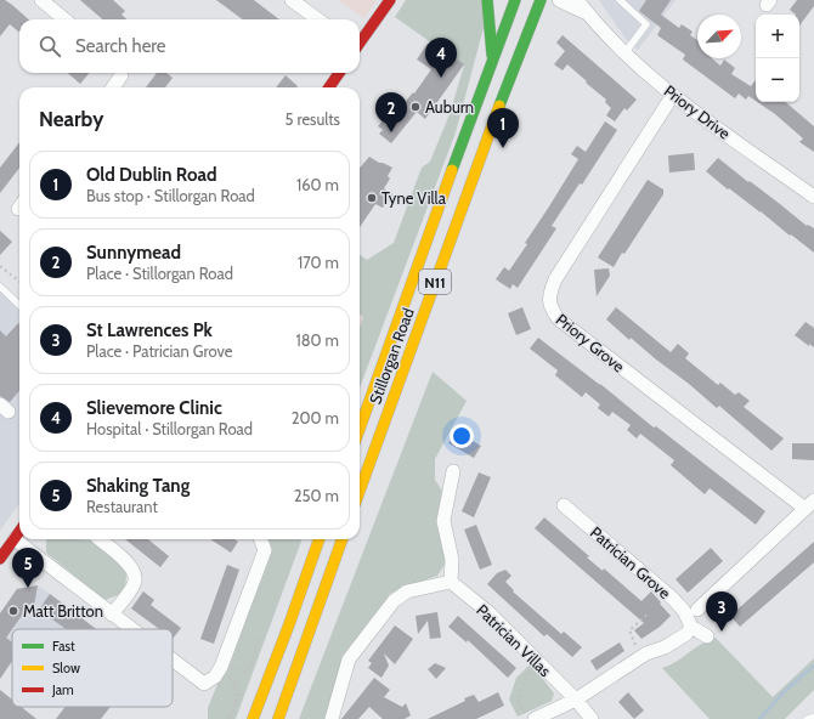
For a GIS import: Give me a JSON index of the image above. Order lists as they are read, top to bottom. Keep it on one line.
{"streets":{"main road":["N11","Stillorgan Road"],"street":["Priory Drive","Priory Grove","Patrician Grove","Patrician Villas"]},"crossings":[["Priory Drive","Priory Grove"],["N11","Stillorgan Road"]],"places":["Auburn","Tyne Villa","Matt Britton"],"legend":["Fast","Slow","Jam"],"north":"top right","page":{"map_buttons":["+","−"],"search":"Search here","pins":["4","2","1","5","3"],"heading":["Nearby","5 results"],"list":[{"mark":"1","name":"Old Dublin Road","note":"Bus stop · Stillorgan Road","value":"160 m"},{"mark":"2","name":"Sunnymead","note":"Place · Stillorgan Road","value":"170 m"},{"mark":"3","name":"St Lawrences Pk","note":"Place · Patrician Grove","value":"180 m"},{"mark":"4","name":"Slievemore Clinic","note":"Hospital · Stillorgan Road","value":"200 m"},{"mark":"5","name":"Shaking Tang","note":"Restaurant","value":"250 m"}]}}
